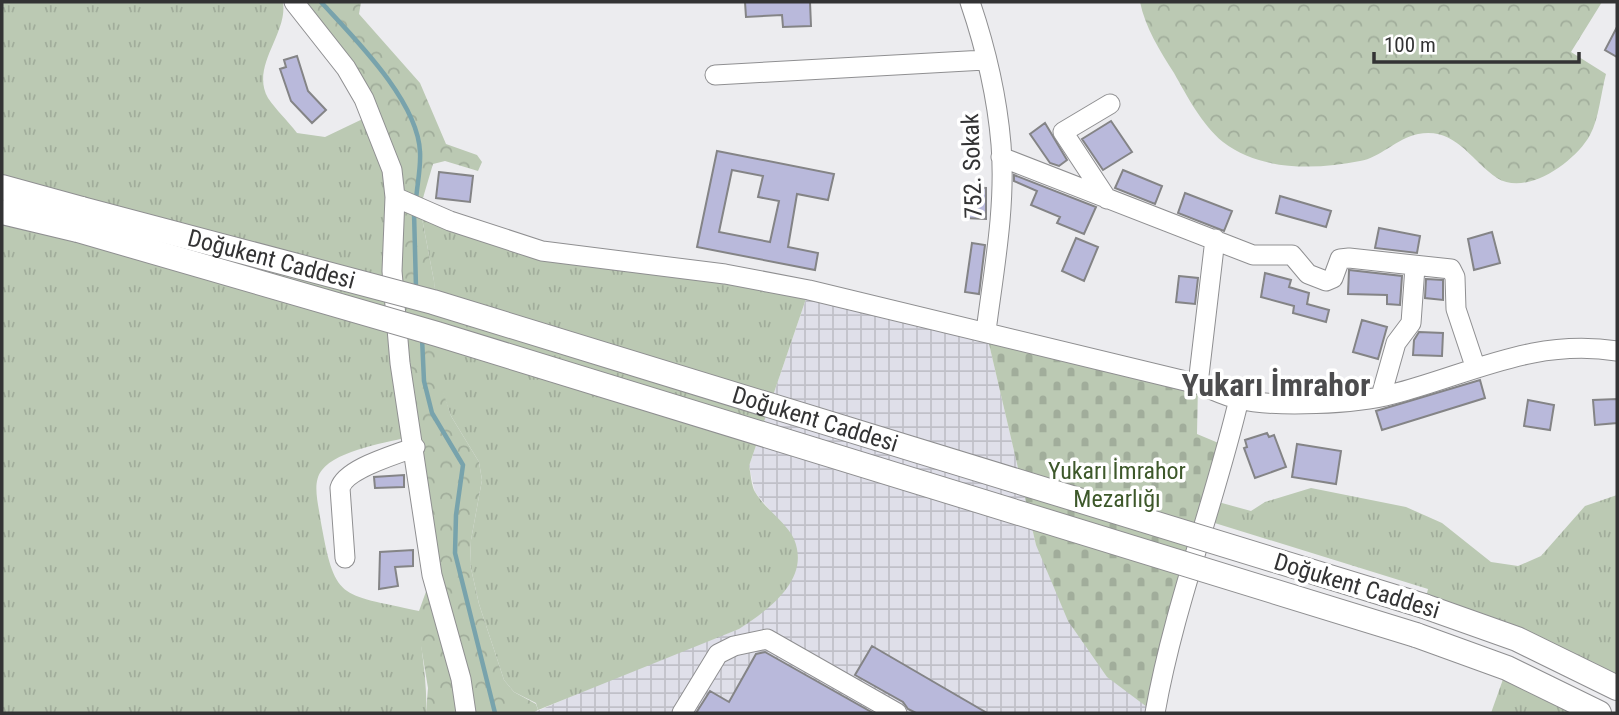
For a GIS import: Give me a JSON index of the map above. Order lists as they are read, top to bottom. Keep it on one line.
{"streets":{"main road":["Doğukent Caddesi"],"street":["752. Sokak"]},"districts":["Yukarı İmrahor"],"parks":["Yukarı İmrahor Mezarlığı"],"scale_bar":"100 m"}
